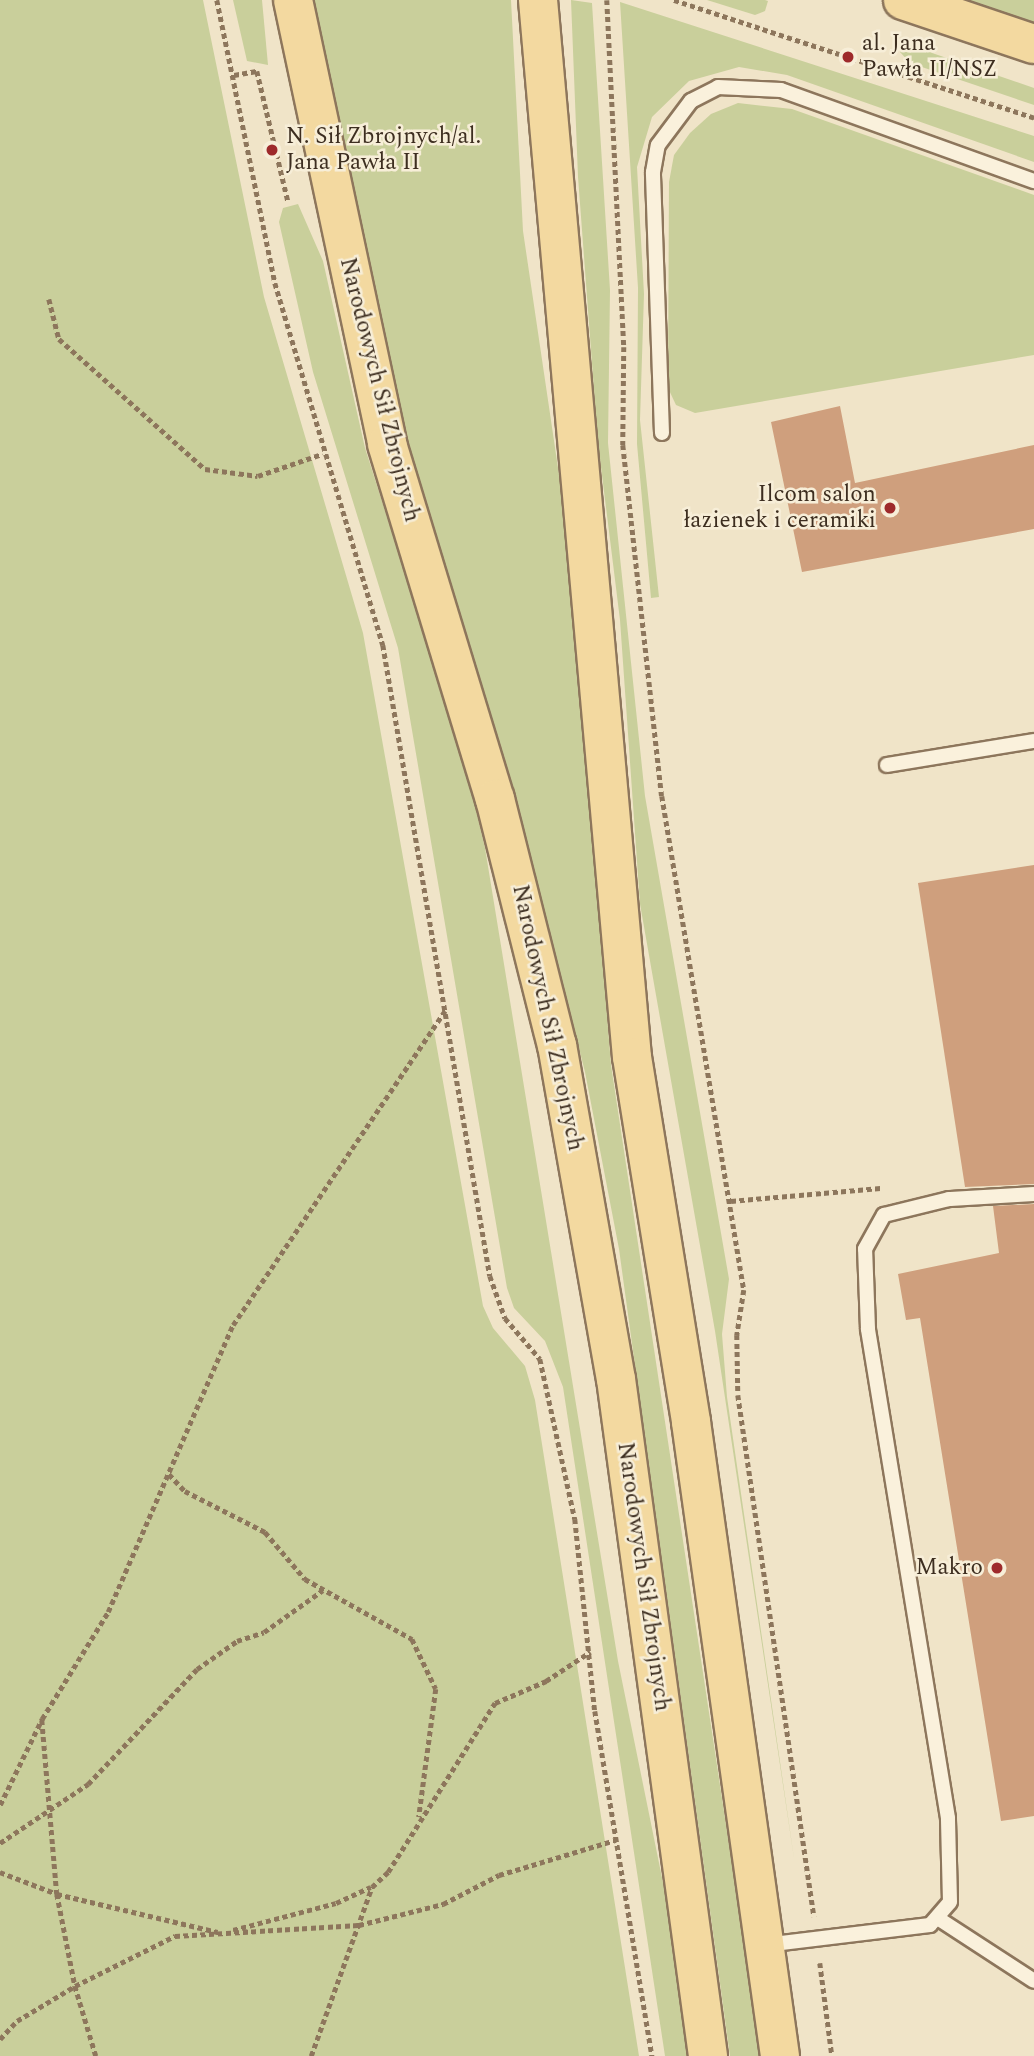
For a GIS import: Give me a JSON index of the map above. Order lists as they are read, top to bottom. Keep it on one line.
{"streets":{"main road":["Narodowych Sił Zbrojnych"]},"places":["al. Jana Pawła II/NSZ","N. Sił Zbrojnych/al. Jana Pawła II","Ilcom salon łazienek i ceramiki","Makro"]}
